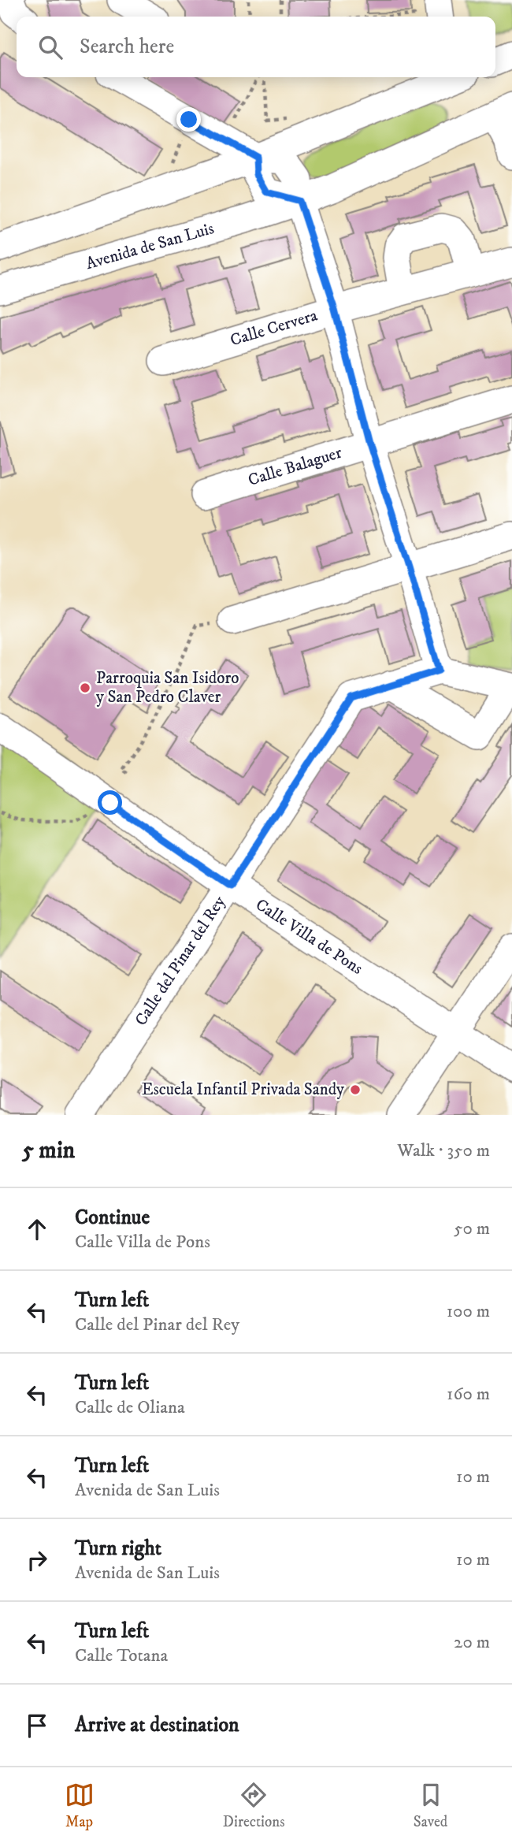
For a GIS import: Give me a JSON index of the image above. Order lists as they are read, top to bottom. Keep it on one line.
{"streets":{"street":["Avenida de San Luis","Calle Cervera","Calle Balaguer","Calle Villa de Pons","Calle del Pinar del Rey"]},"crossings":[["Calle Villa de Pons","Calle del Pinar del Rey"]],"places":["Parroquia San Isidoro y San Pedro Claver","Escuela Infantil Privada Sandy"],"page":{"search":"Search here","heading":["5 min","Walk · 350 m"],"list":[["Continue","Calle Villa de Pons","50 m"],["Turn left","Calle del Pinar del Rey","100 m"],["Turn left","Calle de Oliana","160 m"],["Turn left","Avenida de San Luis","10 m"],["Turn right","Avenida de San Luis","10 m"],["Turn left","Calle Totana","20 m"],"Arrive at destination"],"nav":["Map","Directions","Saved"]}}
